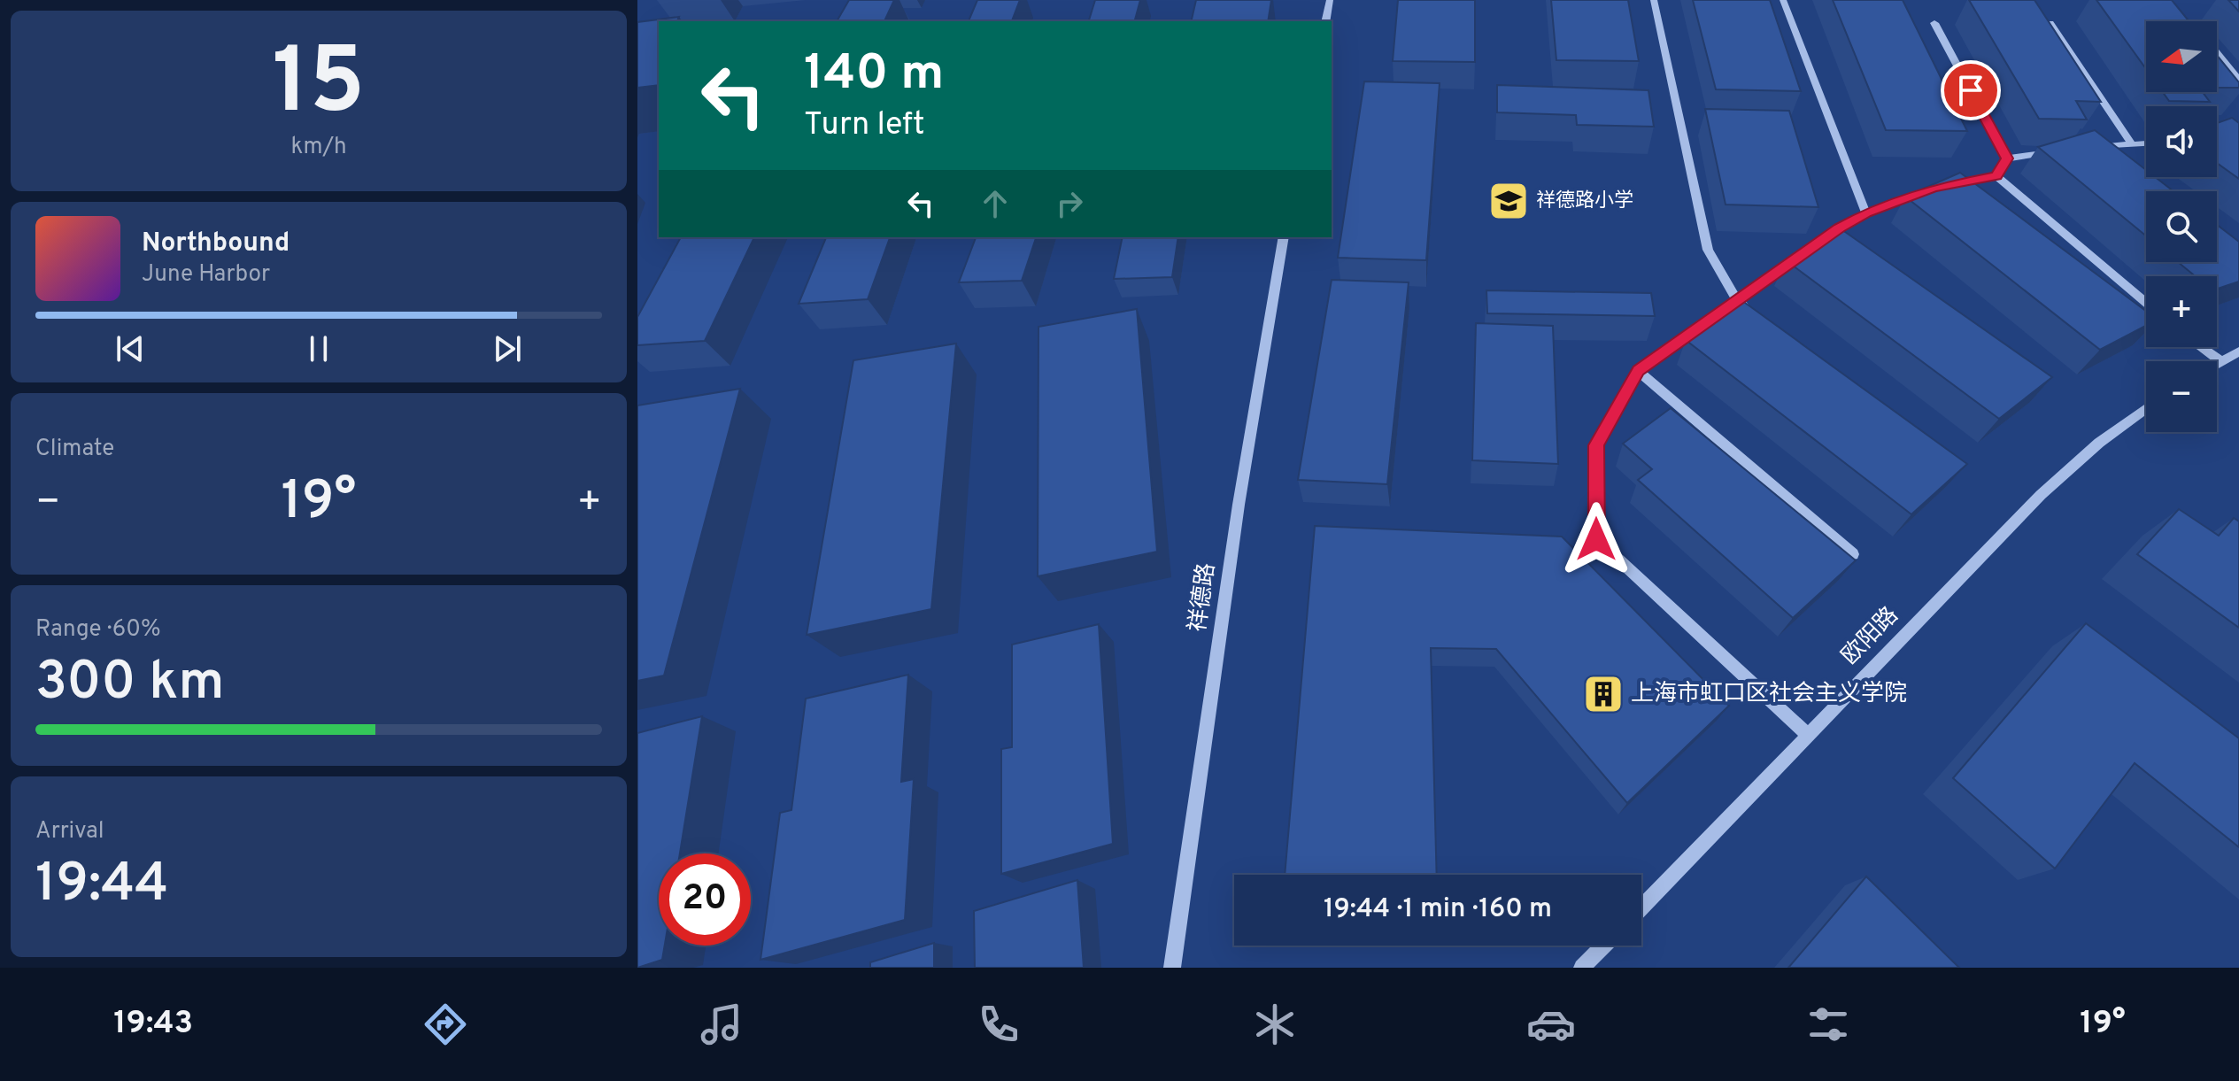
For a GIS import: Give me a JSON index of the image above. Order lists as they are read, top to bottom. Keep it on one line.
{"streets":{"street":["祥德路","欧阳路"]},"places":{"school or university":["祥德路小学"],"building":["上海市虹口区社会主义学院"]},"north":"left","page":{"tile":[["15","km/h"],"Climate",["Range · 60%","300 km"],["Arrival","19:44"]],"map_buttons":["+","−"],"turn":["140 m","Turn left"],"song":["Northbound","June Harbor"],"heat":["−","19°","+"],"limit":"20","trip":"19:44 · 1 min · 160 m","tabs":["19:43","19°"]}}
